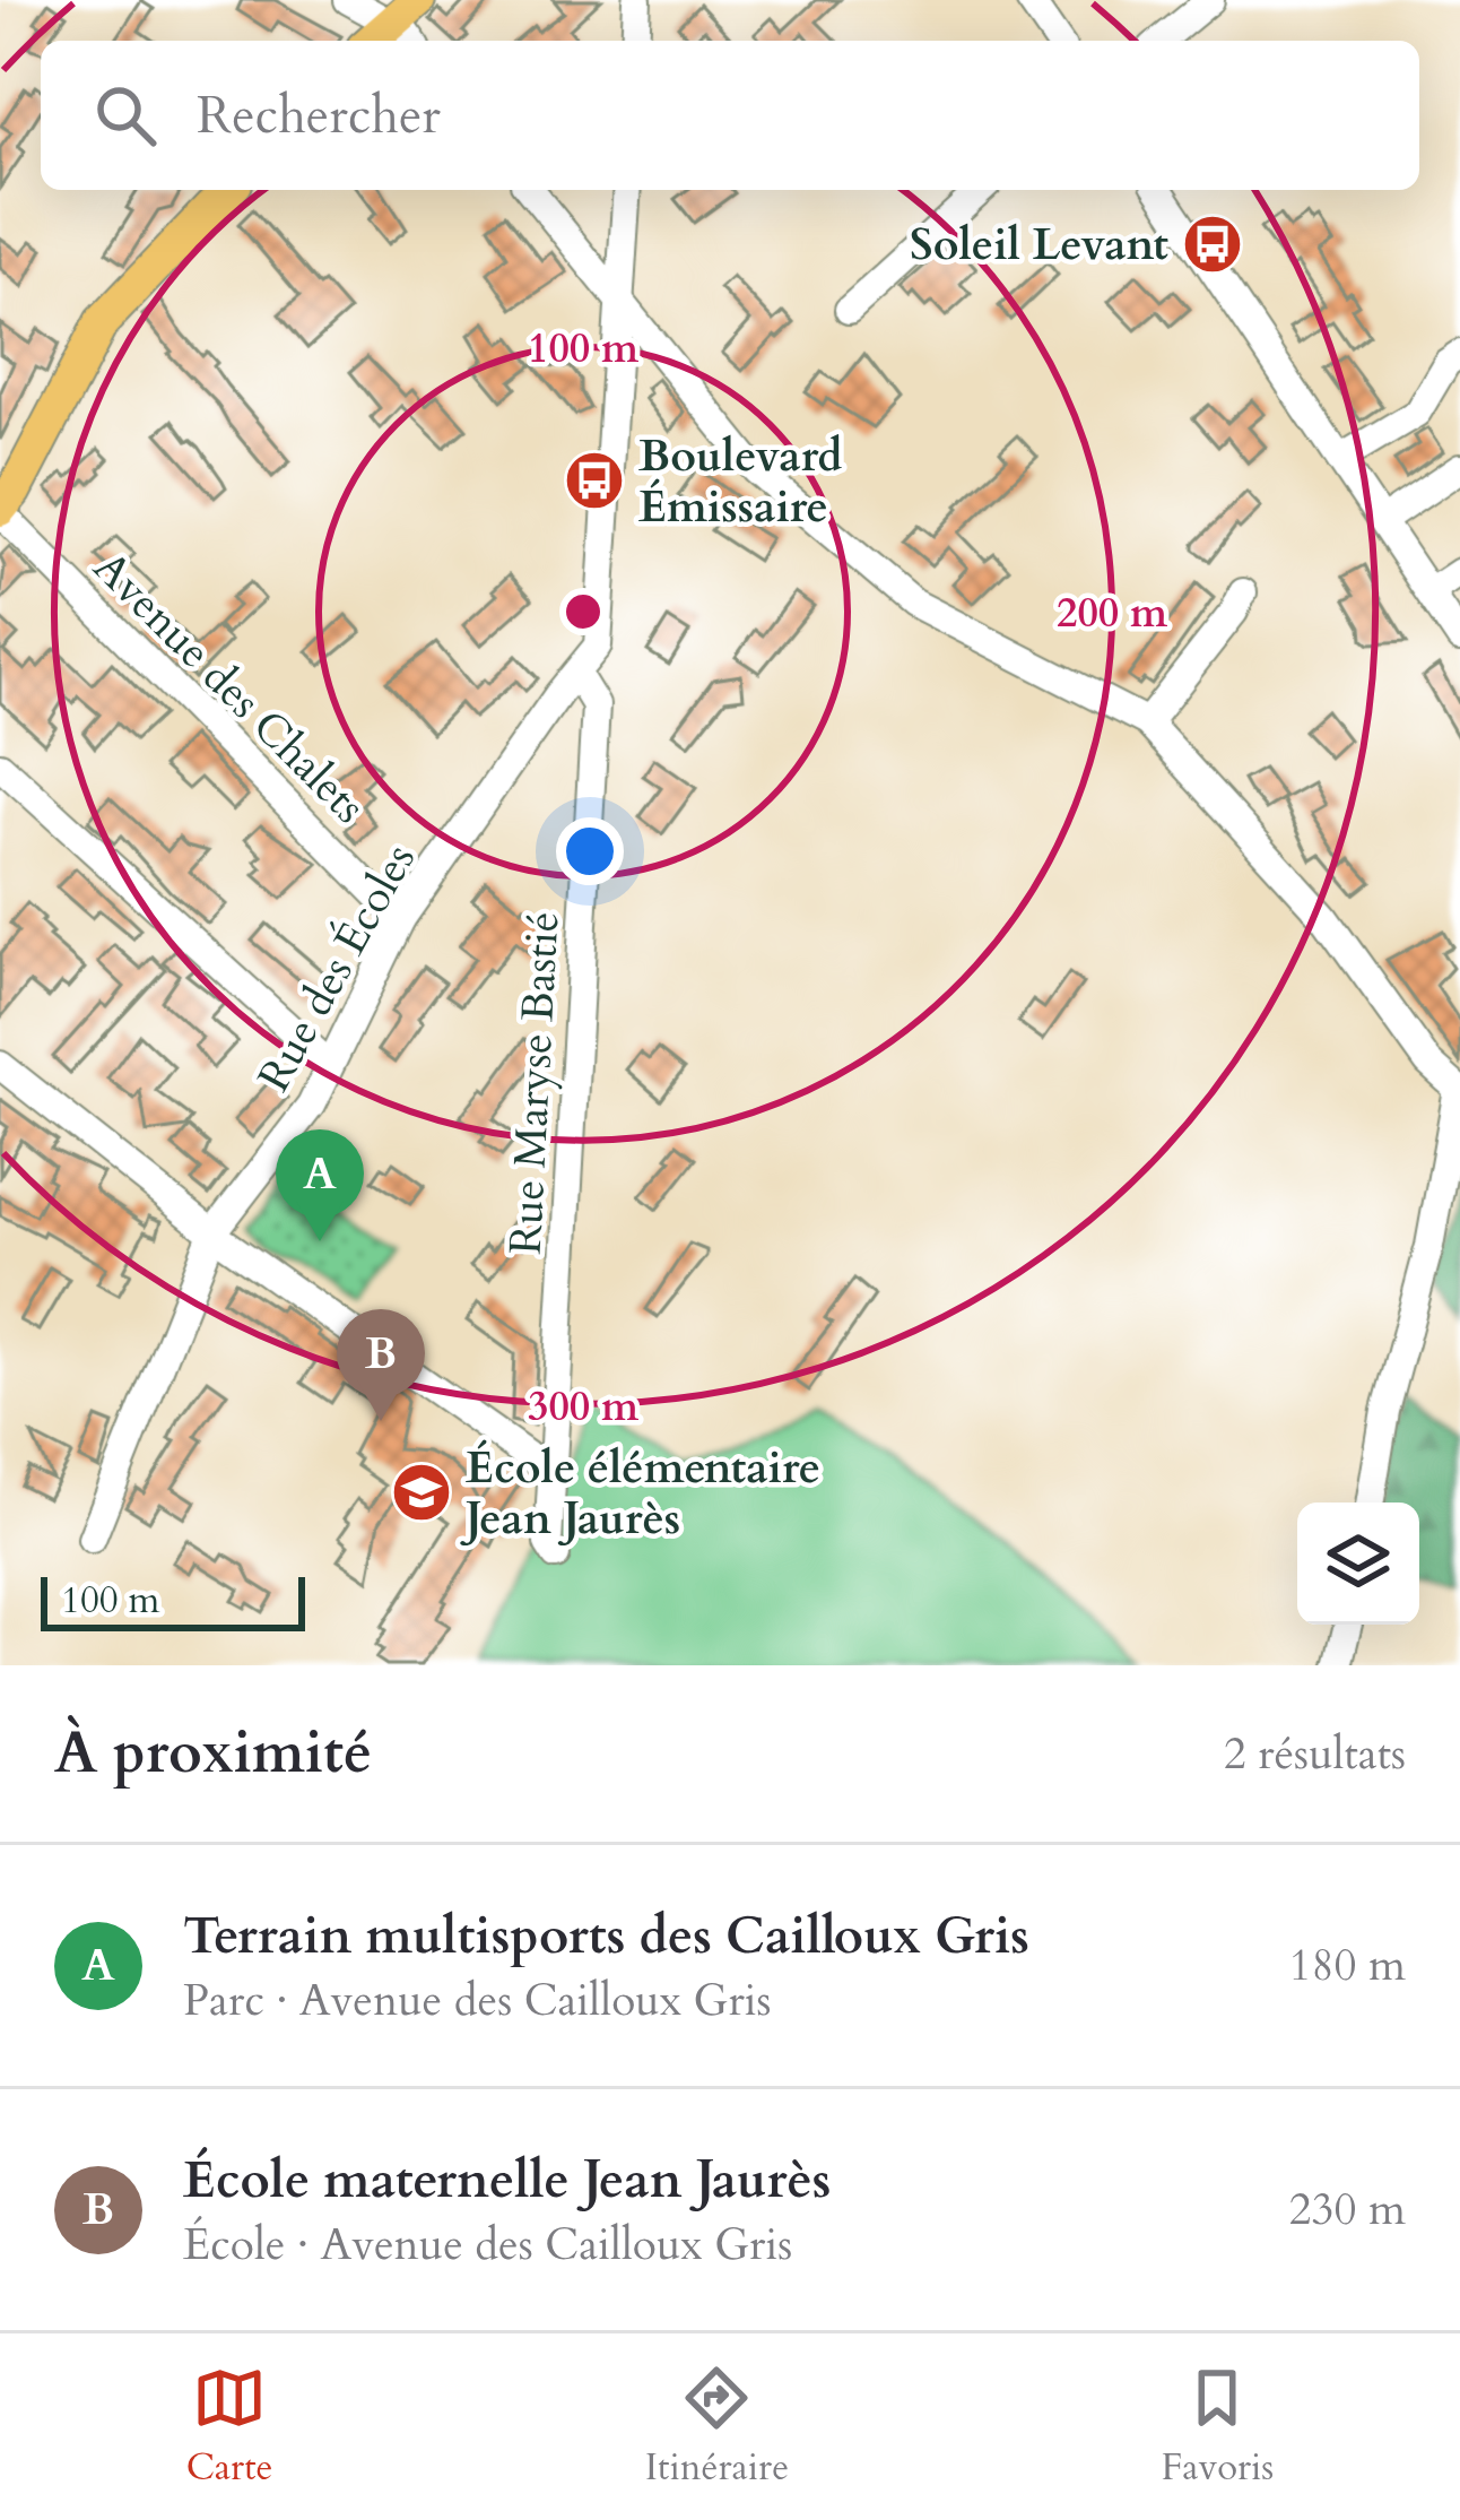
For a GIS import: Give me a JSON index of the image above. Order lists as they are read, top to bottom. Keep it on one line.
{"streets":{"street":["Avenue des Chalets","Rue des Écoles","Rue Maryse Bastié"]},"crossings":[["Avenue des Chalets","Rue des Écoles"],["Rue des Écoles","Rue Maryse Bastié"]],"places":{"bus stop":["Soleil Levant","Boulevard Émissaire"],"school or university":["École élémentaire Jean Jaurès"]},"scale_bar":"100 m","page":{"search":"Rechercher","pins":["A","B"],"scale":"100 m","heading":["À proximité","2 résultats"],"list":[{"mark":"A","name":"Terrain multisports des Cailloux Gris","note":"Parc · Avenue des Cailloux Gris","value":"180 m"},{"mark":"B","name":"École maternelle Jean Jaurès","note":"École · Avenue des Cailloux Gris","value":"230 m"}],"nav":["Carte","Itinéraire","Favoris"]},"rings":["100 m","200 m","300 m"]}
